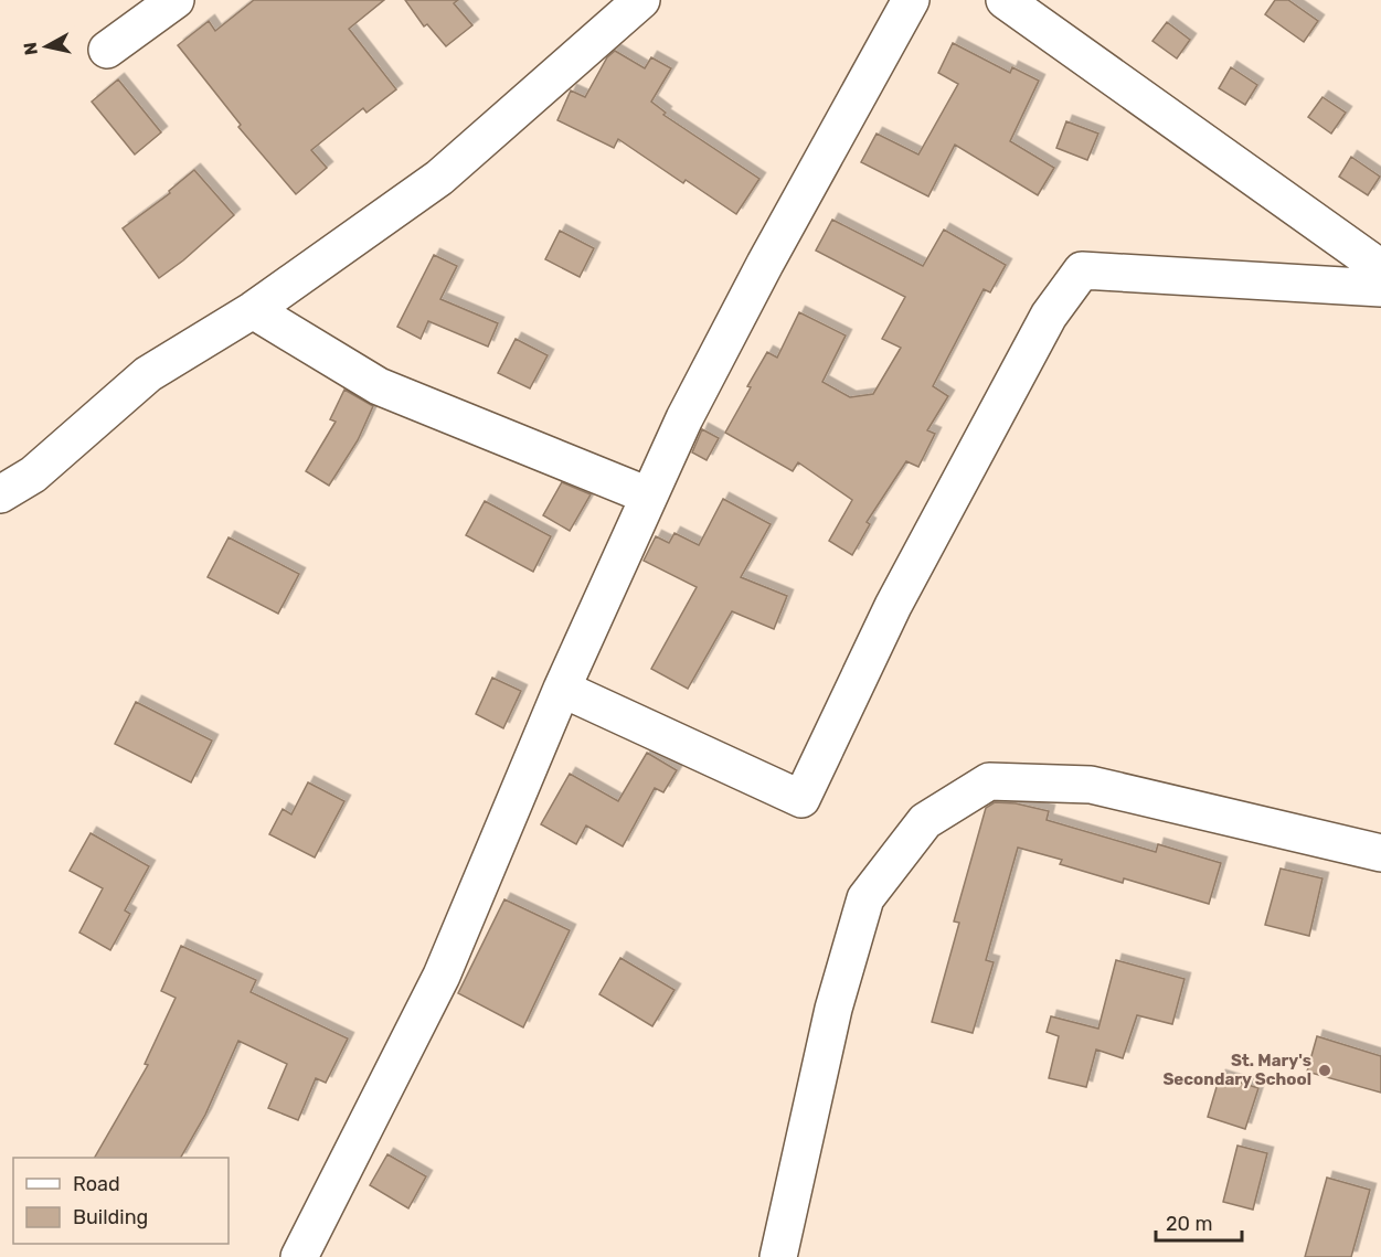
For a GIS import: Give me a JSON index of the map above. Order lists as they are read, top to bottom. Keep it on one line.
{"places":["St. Mary's Secondary School"],"legend":["Road","Building"],"scale_bar":"20 m","north":"left"}
